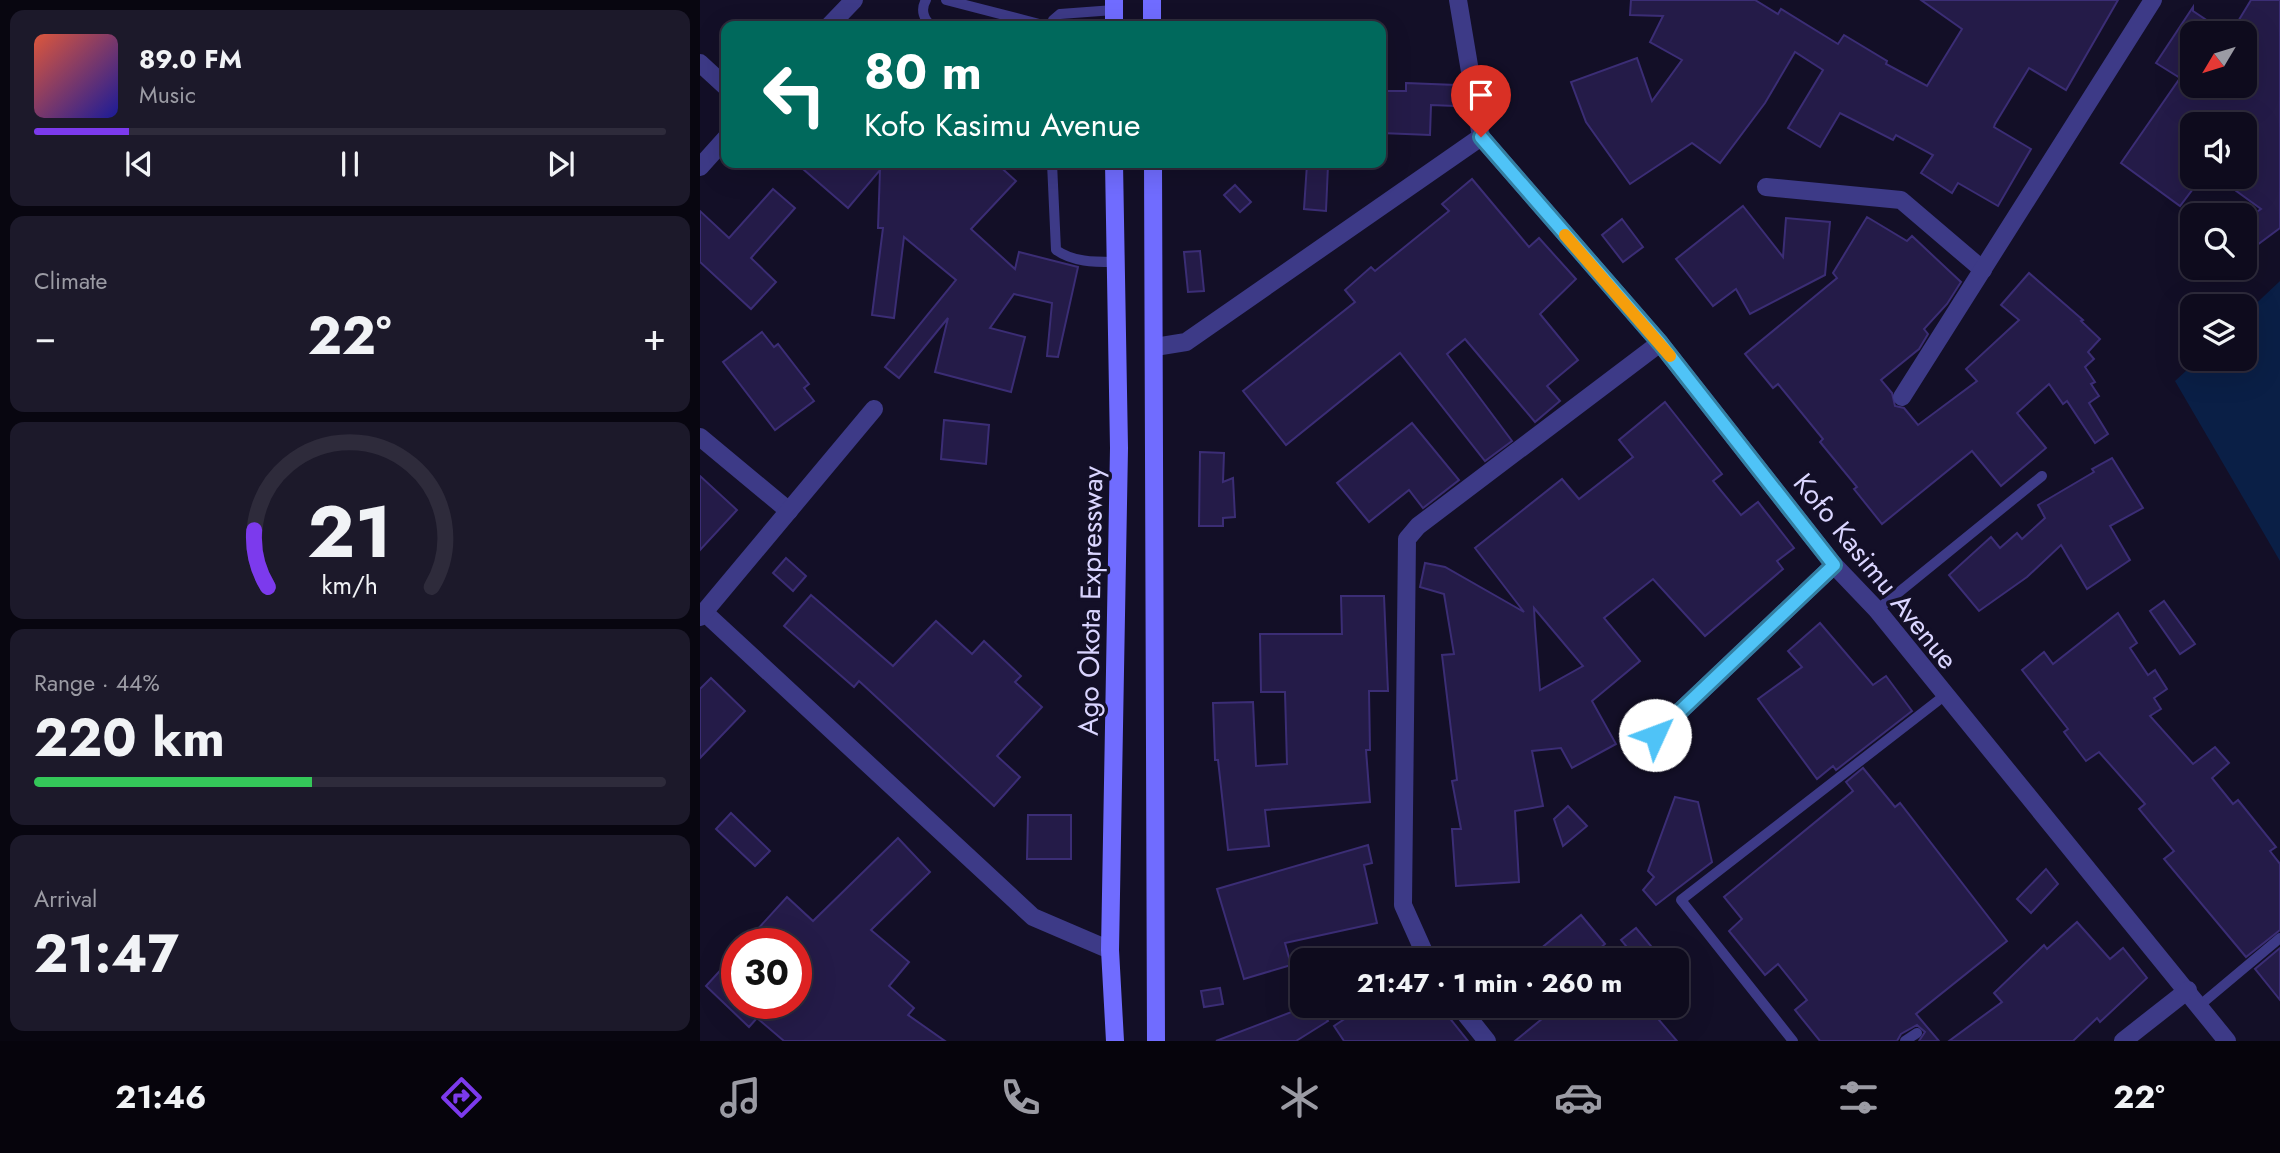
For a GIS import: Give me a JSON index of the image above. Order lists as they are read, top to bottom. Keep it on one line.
{"streets":{"main road":["Ago Okota Expressway"],"street":["Kofo Kasimu Avenue"]},"north":"bottom left","page":{"turn":["80 m","Kofo Kasimu Avenue"],"song":["89.0 FM","Music"],"tile":["Climate",["Range · 44%","220 km"],["Arrival","21:47"]],"heat":["−","22°","+"],"limit":"30","trip":"21:47 · 1 min · 260 m","tabs":["21:46","22°"],"gauge":["21","km/h"]}}
